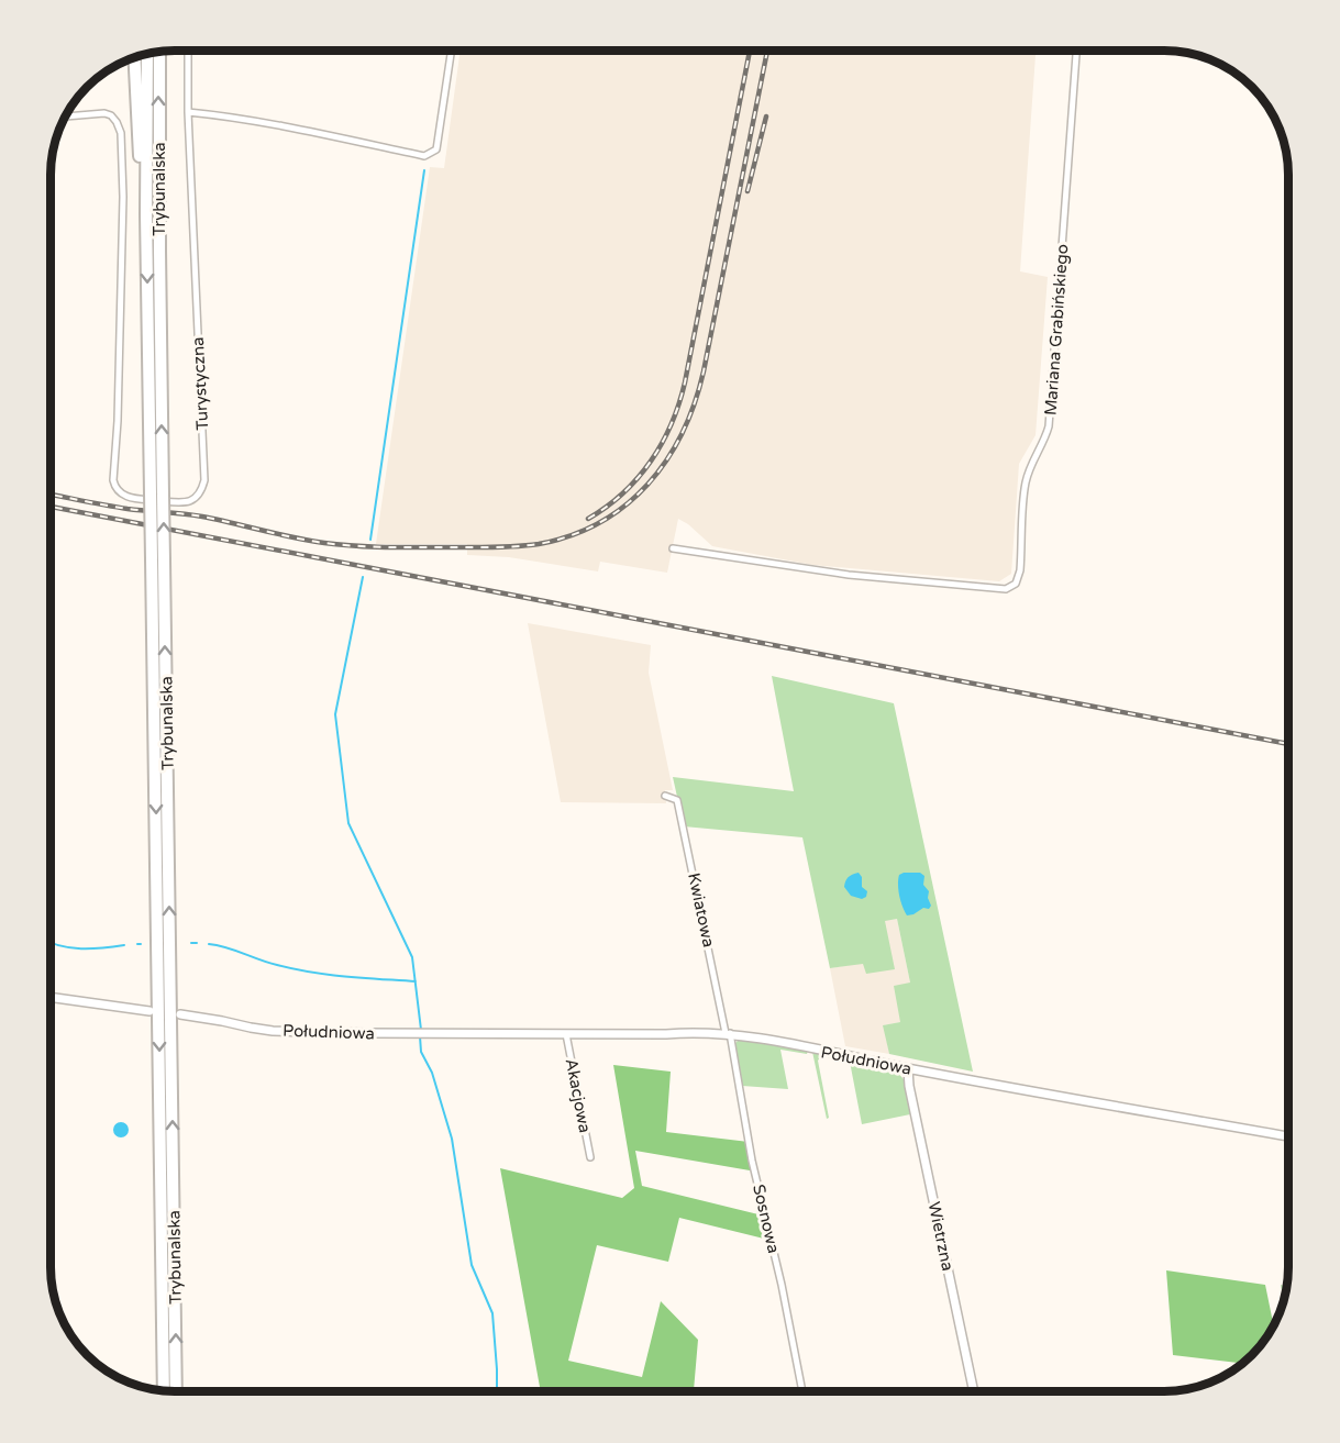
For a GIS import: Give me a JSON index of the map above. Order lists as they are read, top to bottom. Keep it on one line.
{"streets":{"highway":["Trybunalska"],"street":["Mariana Grabińskiego","Turystyczna","Kwiatowa","Południowa","Akacjowa","Sosnowa","Wietrzna"]},"crossings":[["Kwiatowa","Południowa"],["Kwiatowa","Sosnowa"],["Południowa","Akacjowa"],["Południowa","Sosnowa"],["Południowa","Wietrzna"]]}
